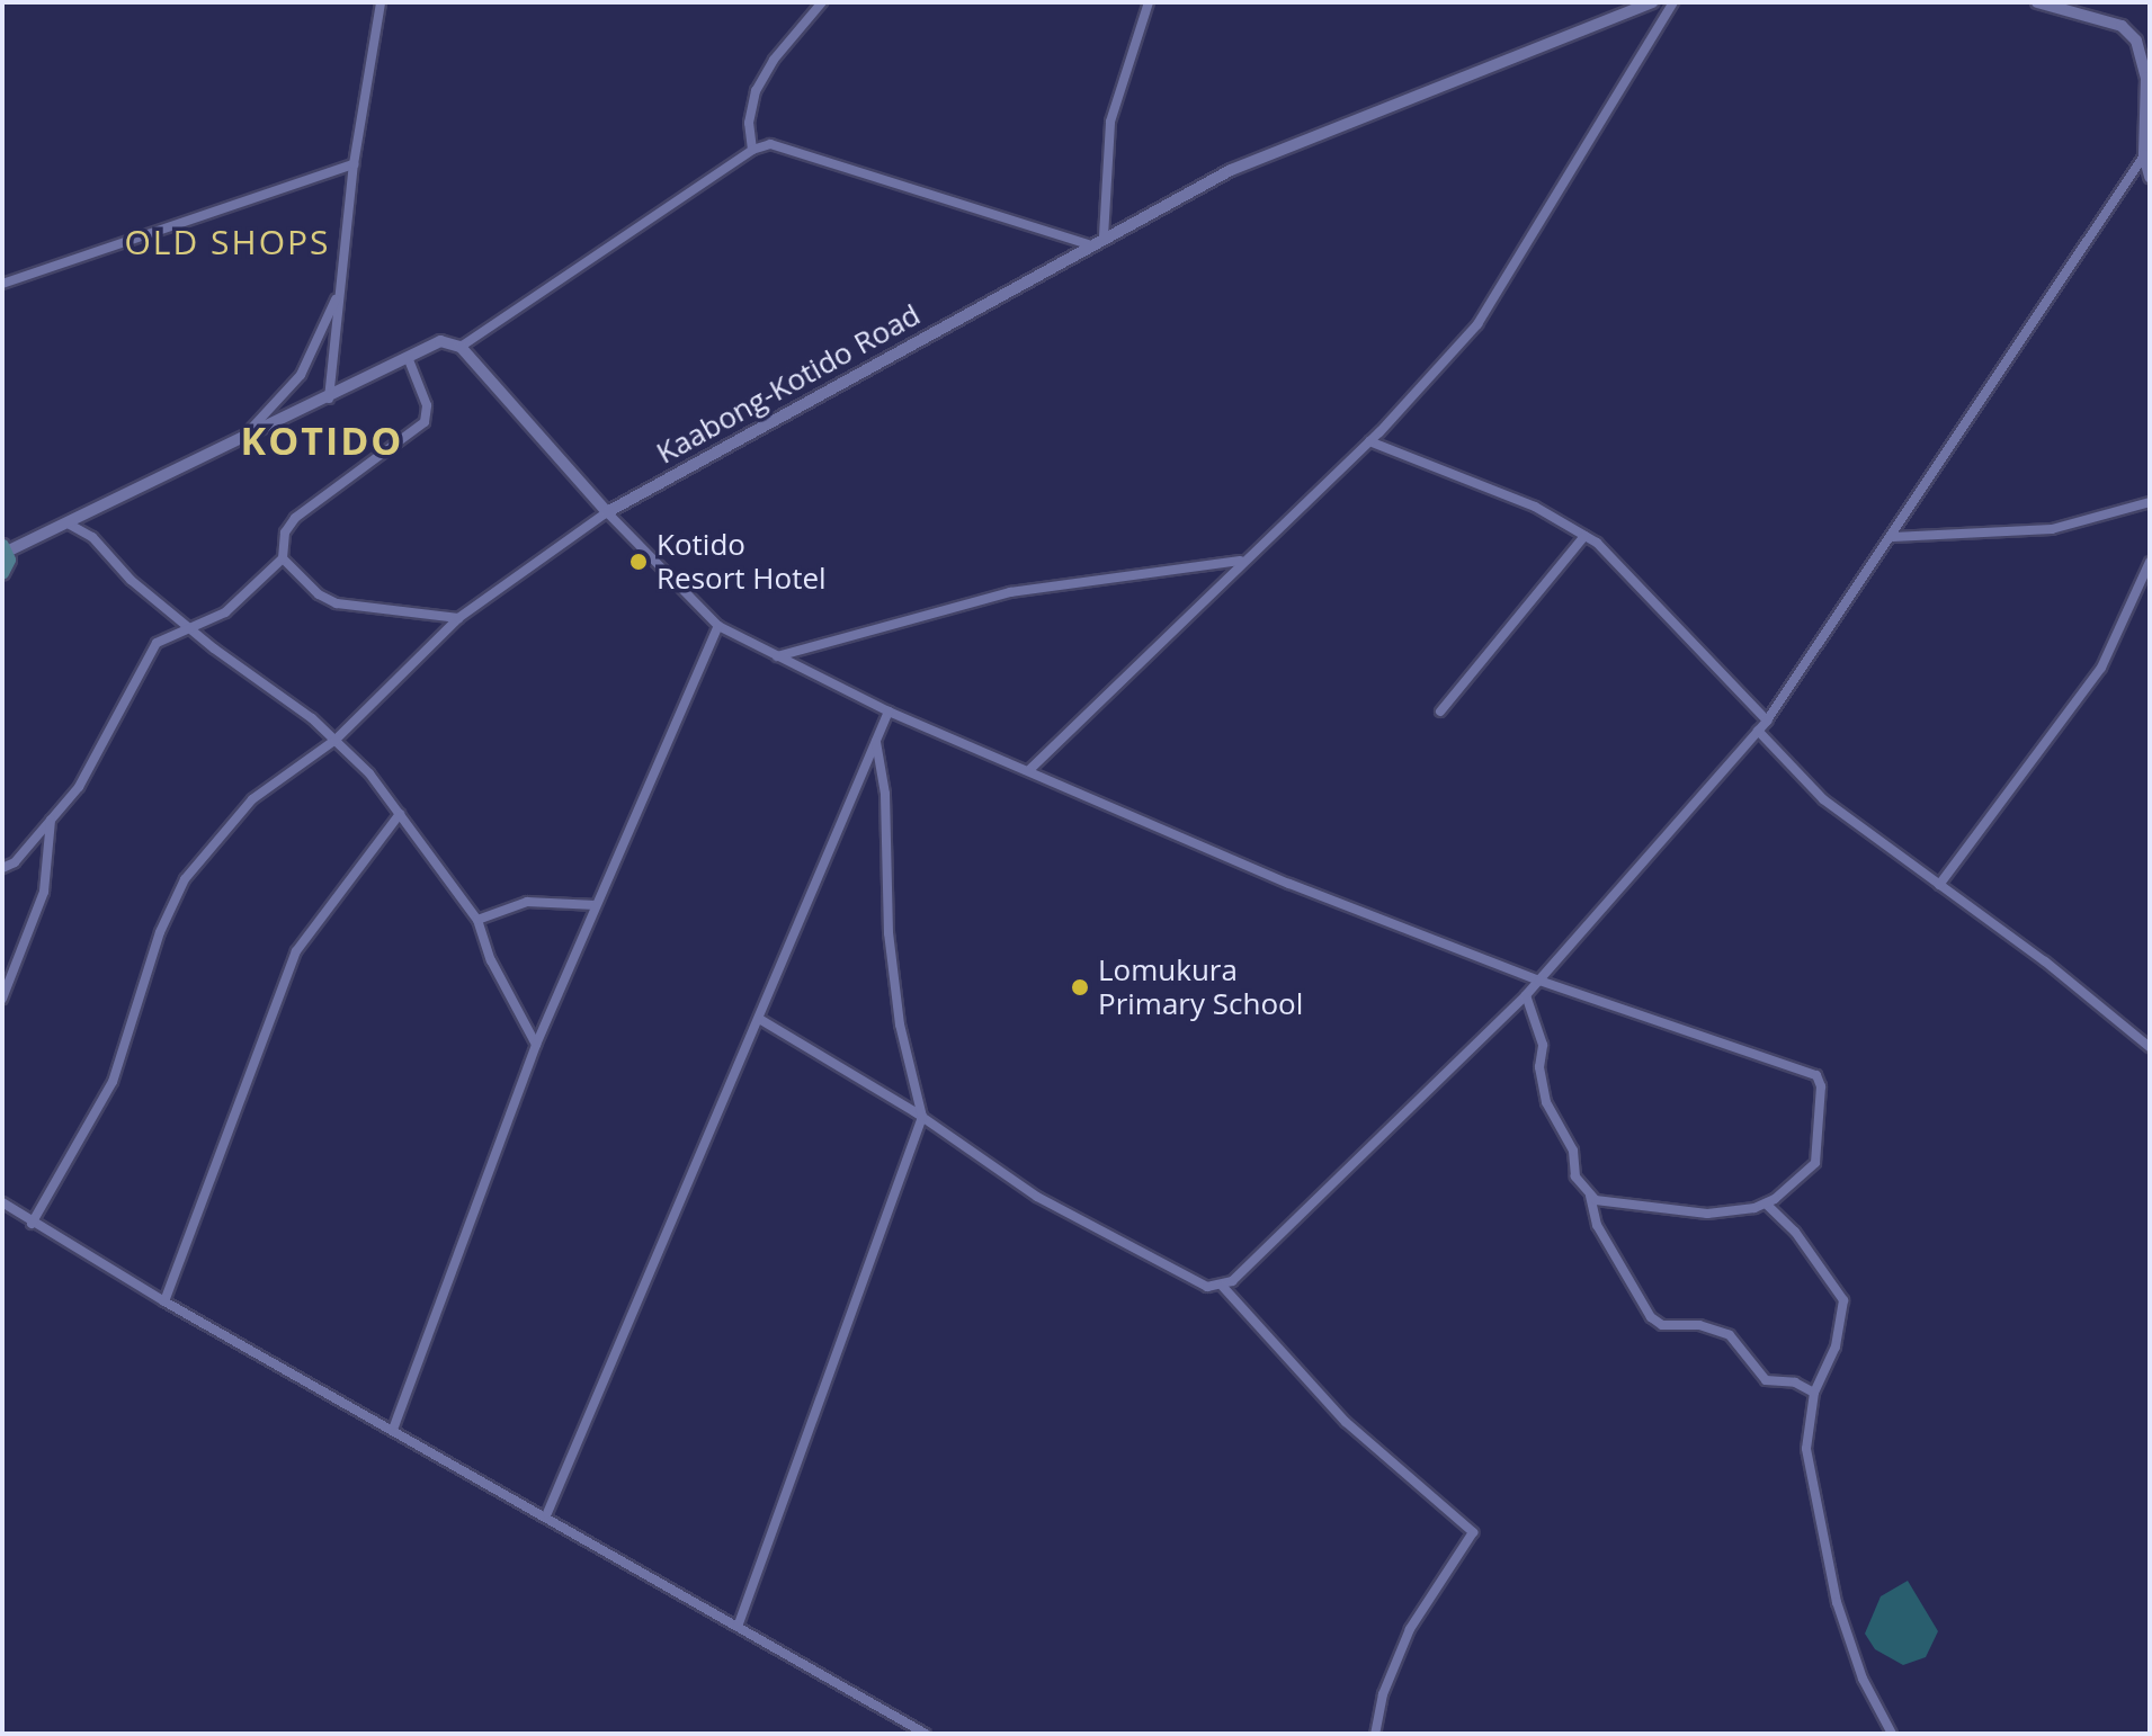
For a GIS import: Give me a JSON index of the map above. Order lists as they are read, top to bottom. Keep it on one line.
{"streets":{"street":["Kaabong-Kotido Road"]},"districts":["OLD SHOPS","KOTIDO"],"places":["Kotido Resort Hotel","Lomukura Primary School"]}
